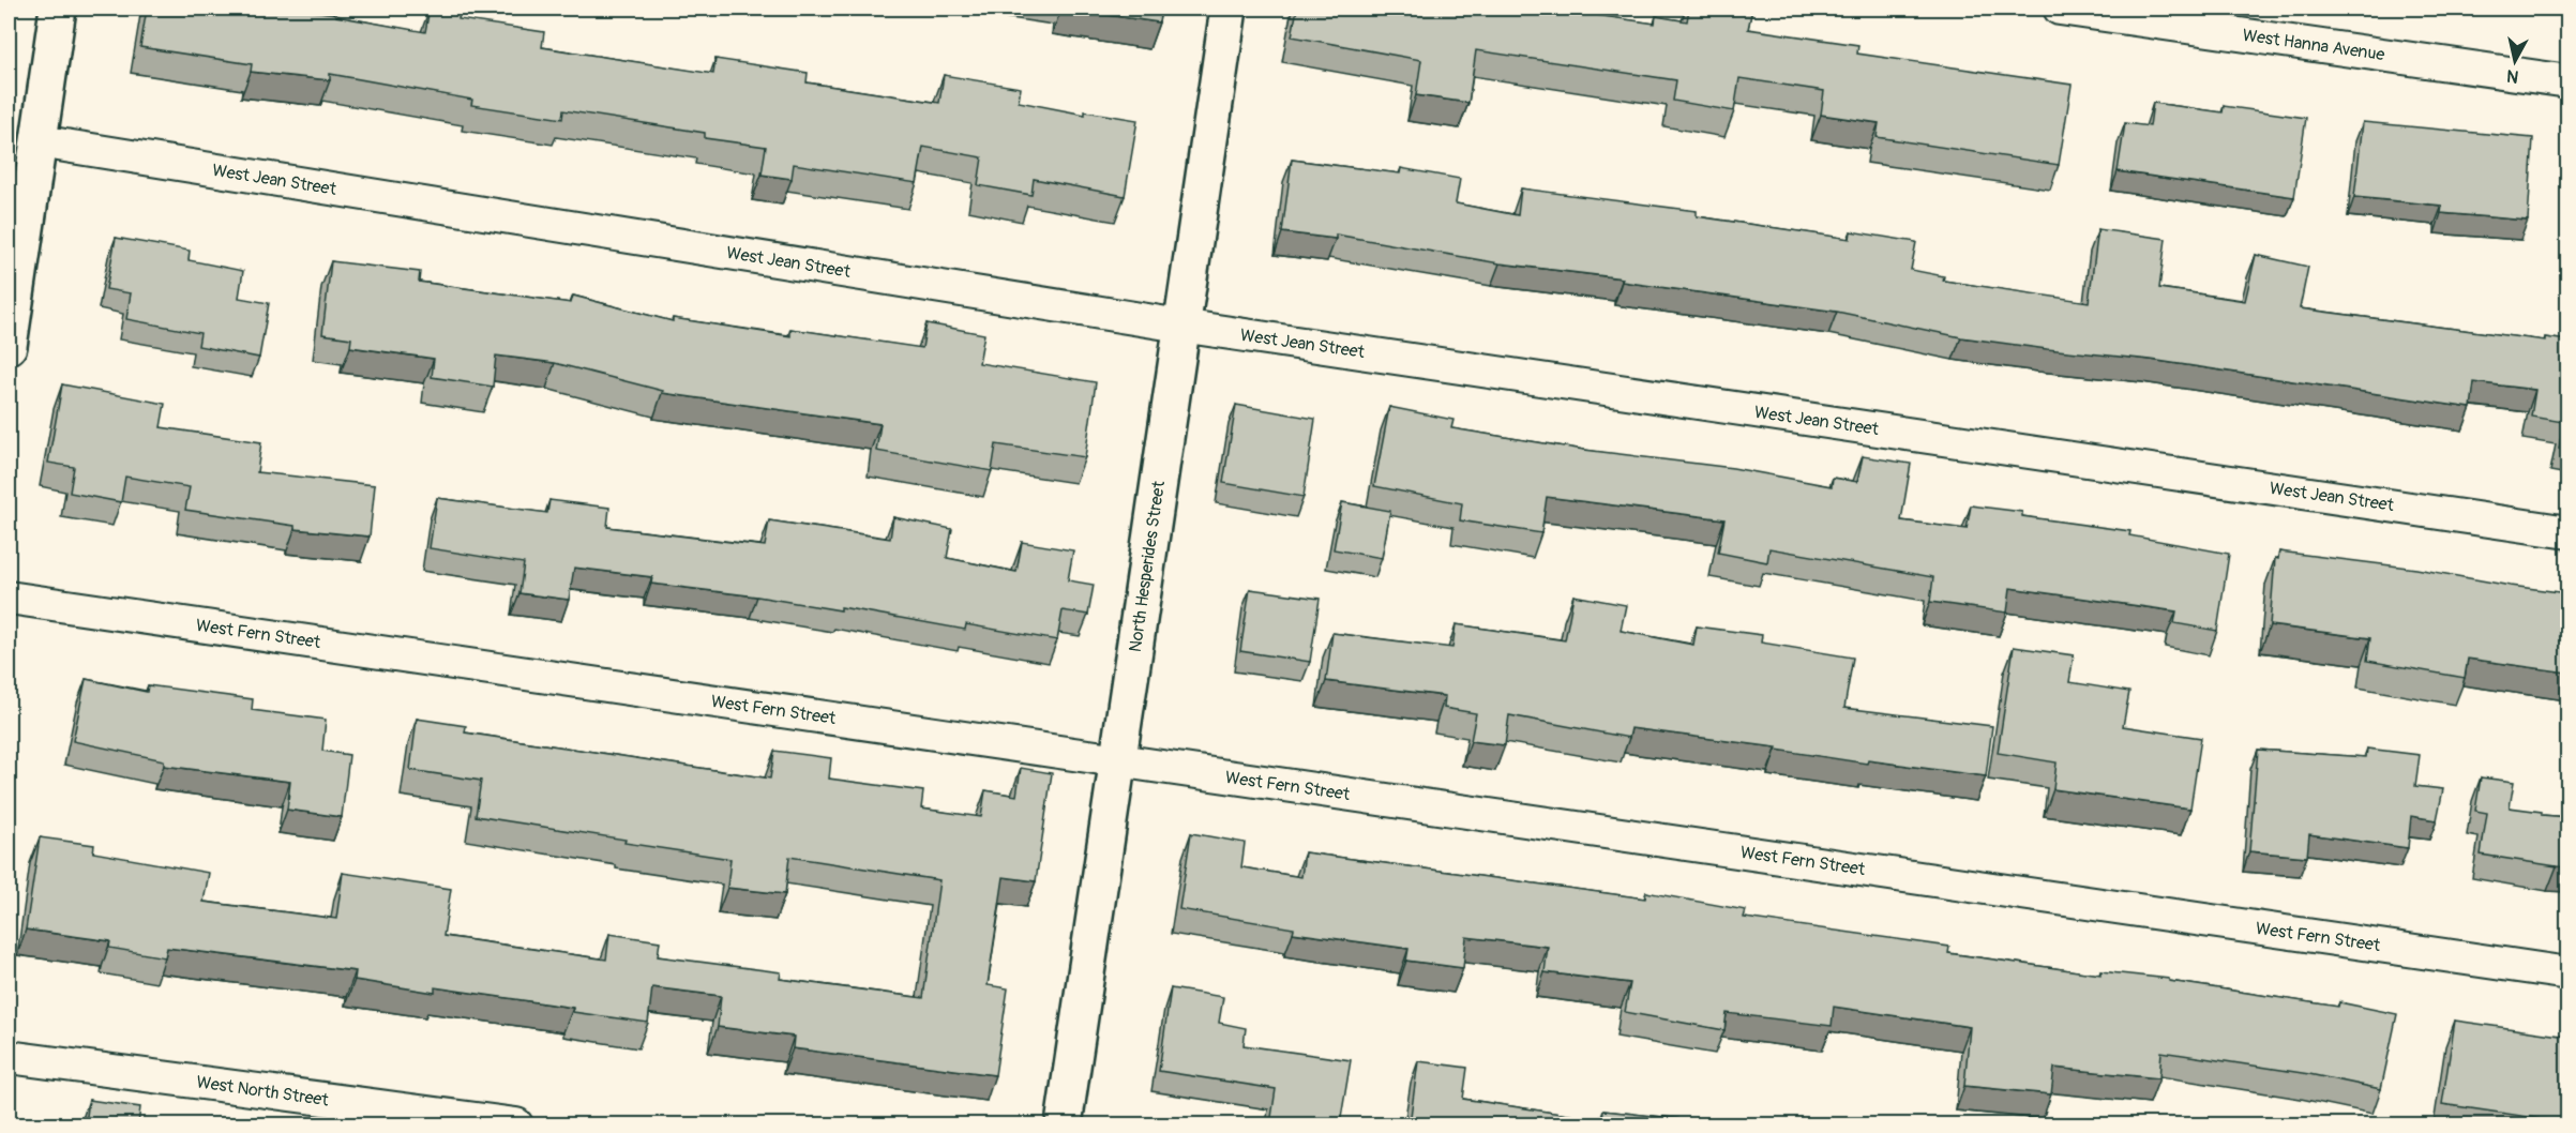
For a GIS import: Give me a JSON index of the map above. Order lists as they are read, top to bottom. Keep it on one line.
{"streets":{"street":["West Hanna Avenue","West Jean Street","North Hesperides Street","West Fern Street","West North Street"]},"crossings":[["West Jean Street","North Hesperides Street"],["North Hesperides Street","West Fern Street"]],"north":"bottom"}
